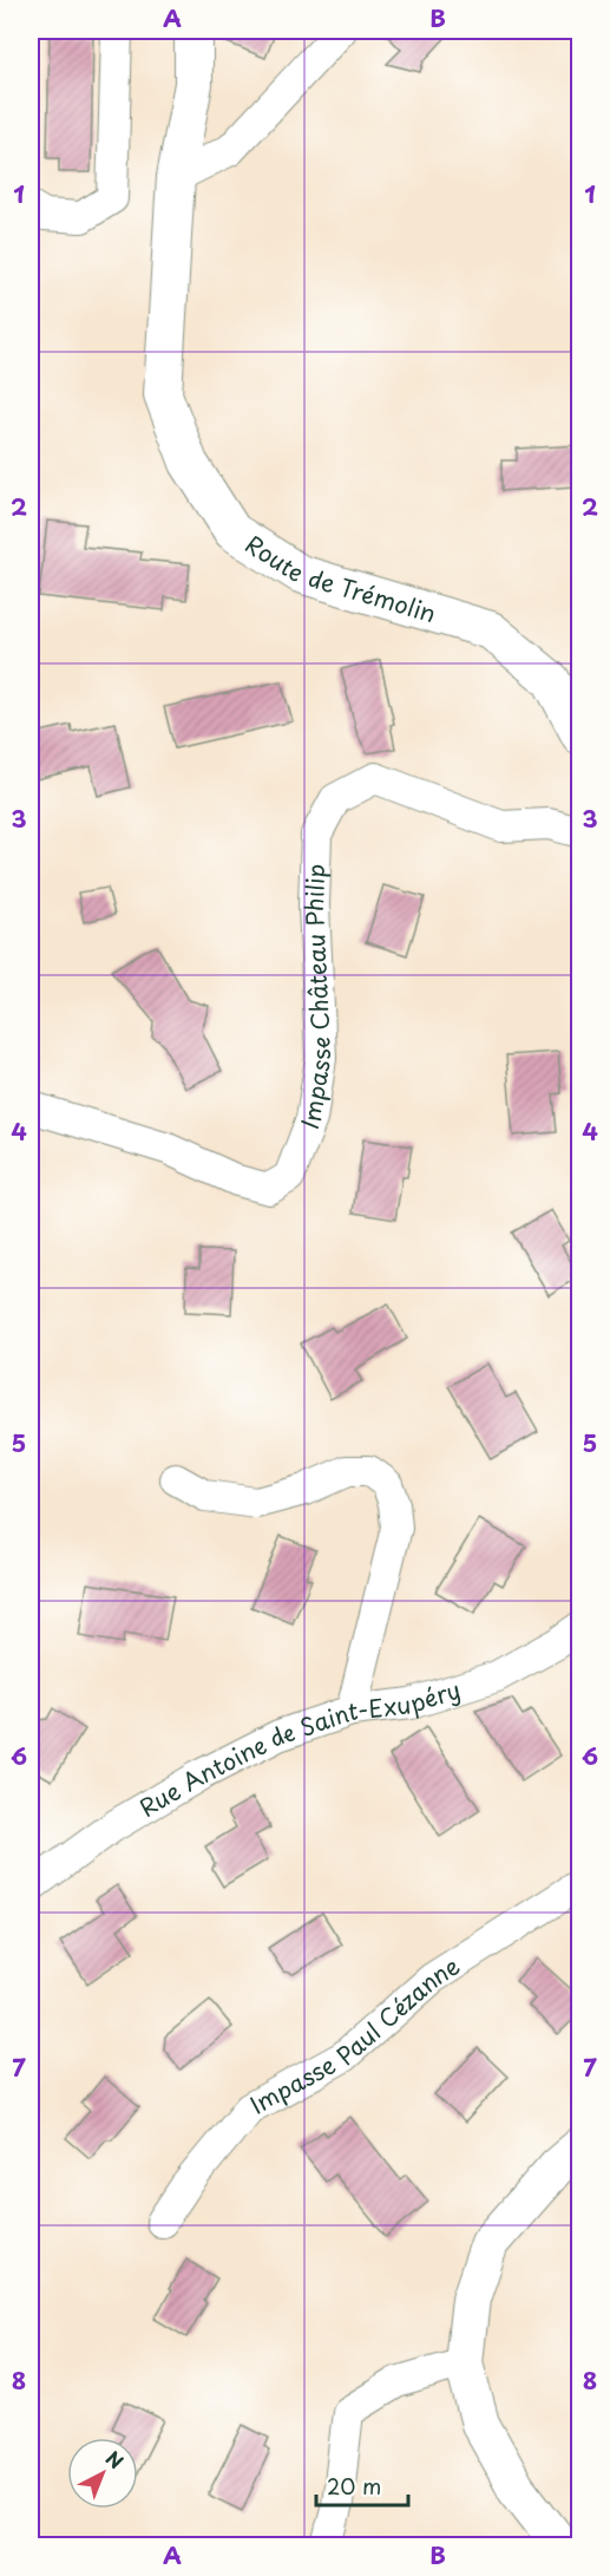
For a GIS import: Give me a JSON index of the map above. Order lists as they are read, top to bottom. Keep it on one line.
{"streets":{"street":["Route de Trémolin","Impasse Château Philip","Rue Antoine de Saint-Exupéry","Impasse Paul Cézanne"]},"scale_bar":"20 m","north":"top right","grid":{"columns":["A","B"],"rows":["1","2","3","4","5","6","7","8"]}}
